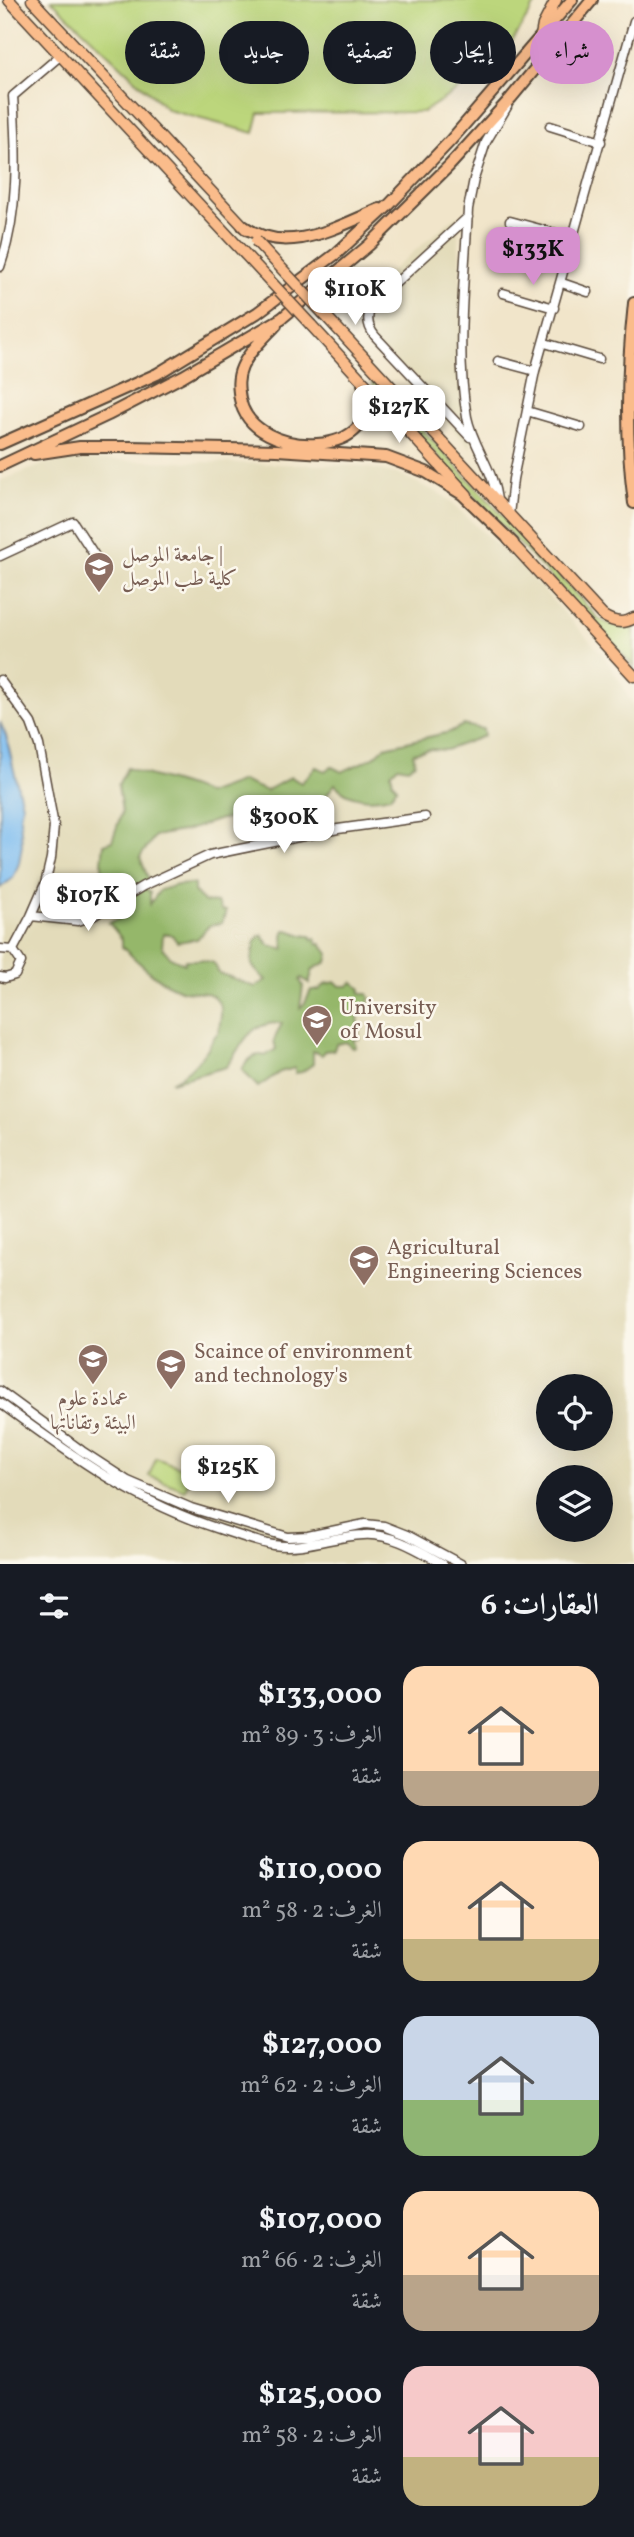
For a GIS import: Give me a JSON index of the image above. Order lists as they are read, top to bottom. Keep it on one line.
{"places":{"school or university":["جامعة الموصل | كلية طب الموصل","University of Mosul","Agricultural Engineering Sciences","عمادة علوم البيئة وتقاناتها","Scaince of environment and technology's"]},"page":{"chip":["شراء","إيجار","تصفية","جديد","شقة"],"price":["$133K","$110K","$127K","$300K","$107K","$125K"],"heading":"العقارات: 6","list":[{"name":"$133,000","note":"الغرف: 3 · 89 m² · شقة"},{"name":"$110,000","note":"الغرف: 2 · 58 m² · شقة"},{"name":"$127,000","note":"الغرف: 2 · 62 m² · شقة"},{"name":"$107,000","note":"الغرف: 2 · 66 m² · شقة"},{"name":"$125,000","note":"الغرف: 2 · 58 m² · شقة"}]}}
